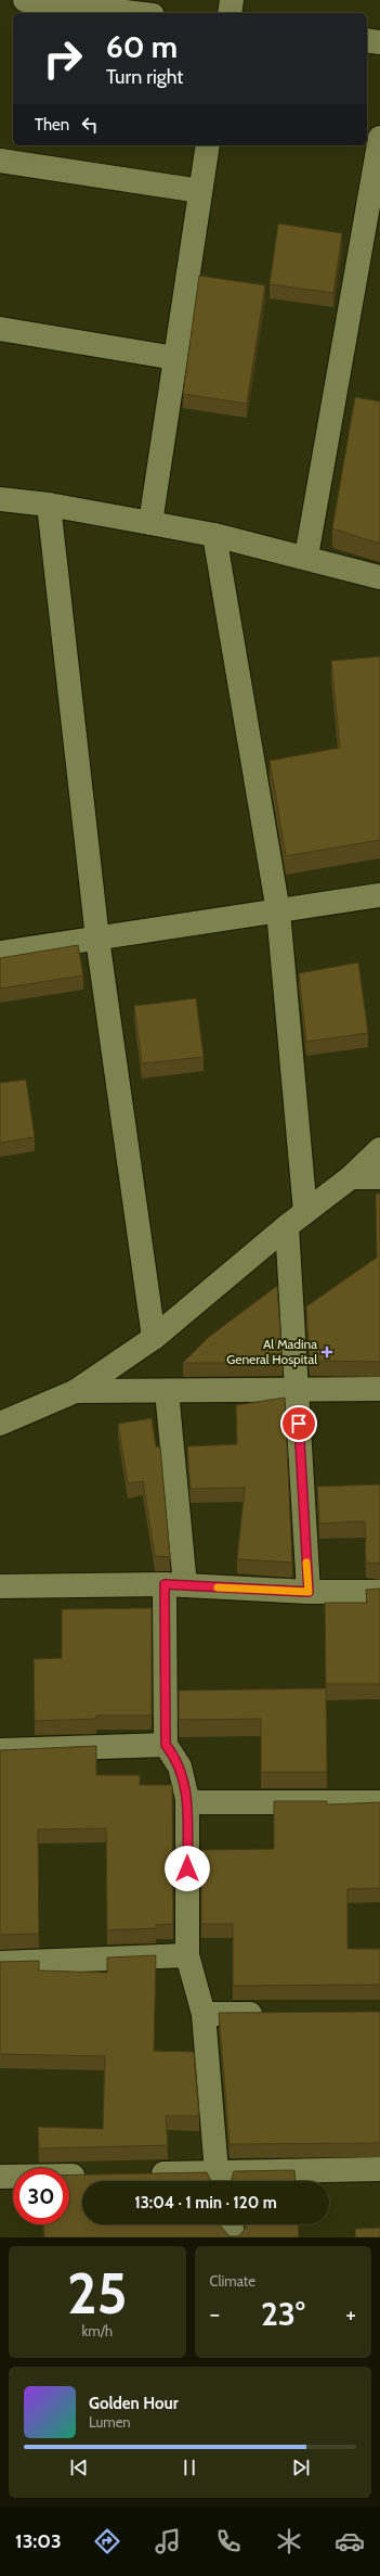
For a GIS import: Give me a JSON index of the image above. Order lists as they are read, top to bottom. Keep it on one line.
{"places":{"health":["Al Madina General Hospital"]},"page":{"turn":["60 m","Turn right"],"then":"Then","limit":"30","trip":"13:04 · 1 min · 120 m","tile":[["25","km/h"],"Climate"],"heat":["−","23°","+"],"song":["Golden Hour","Lumen"],"tabs":"13:03"}}
